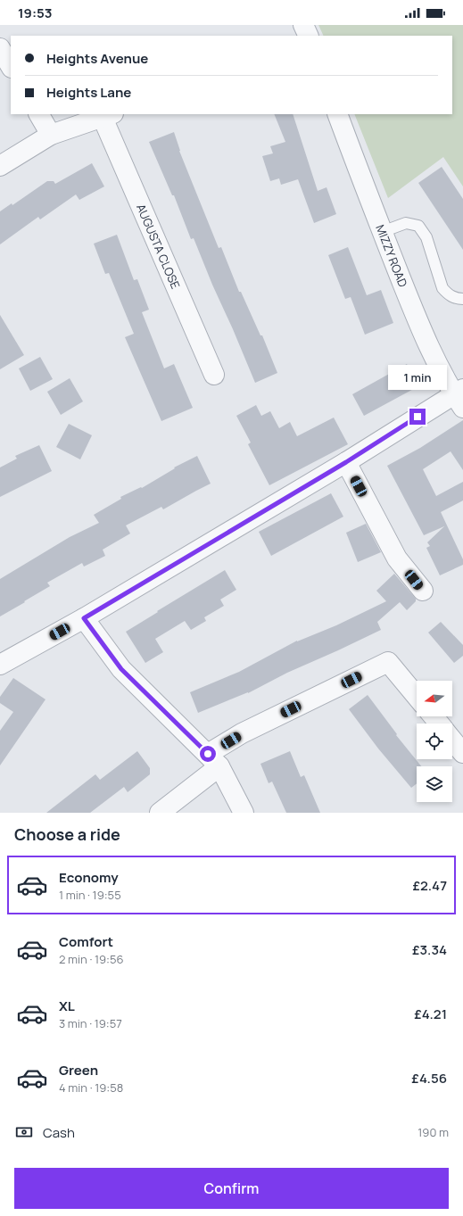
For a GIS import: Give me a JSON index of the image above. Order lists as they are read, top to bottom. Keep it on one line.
{"streets":{"street":["AUGUSTA CLOSE","MIZZY ROAD"]},"north":"left","page":{"status":"19:53","banner":["Heights Avenue","Heights Lane"],"bubble":"1 min","heading":"Choose a ride","list":[{"name":"Economy","note":"1 min · 19:55","value":"£2.47"},{"name":"Comfort","note":"2 min · 19:56","value":"£3.34"},{"name":"XL","note":"3 min · 19:57","value":"£4.21"},{"name":"Green","note":"4 min · 19:58","value":"£4.56"}],"pay":["Cash","190 m"],"buttons":"Confirm"}}
